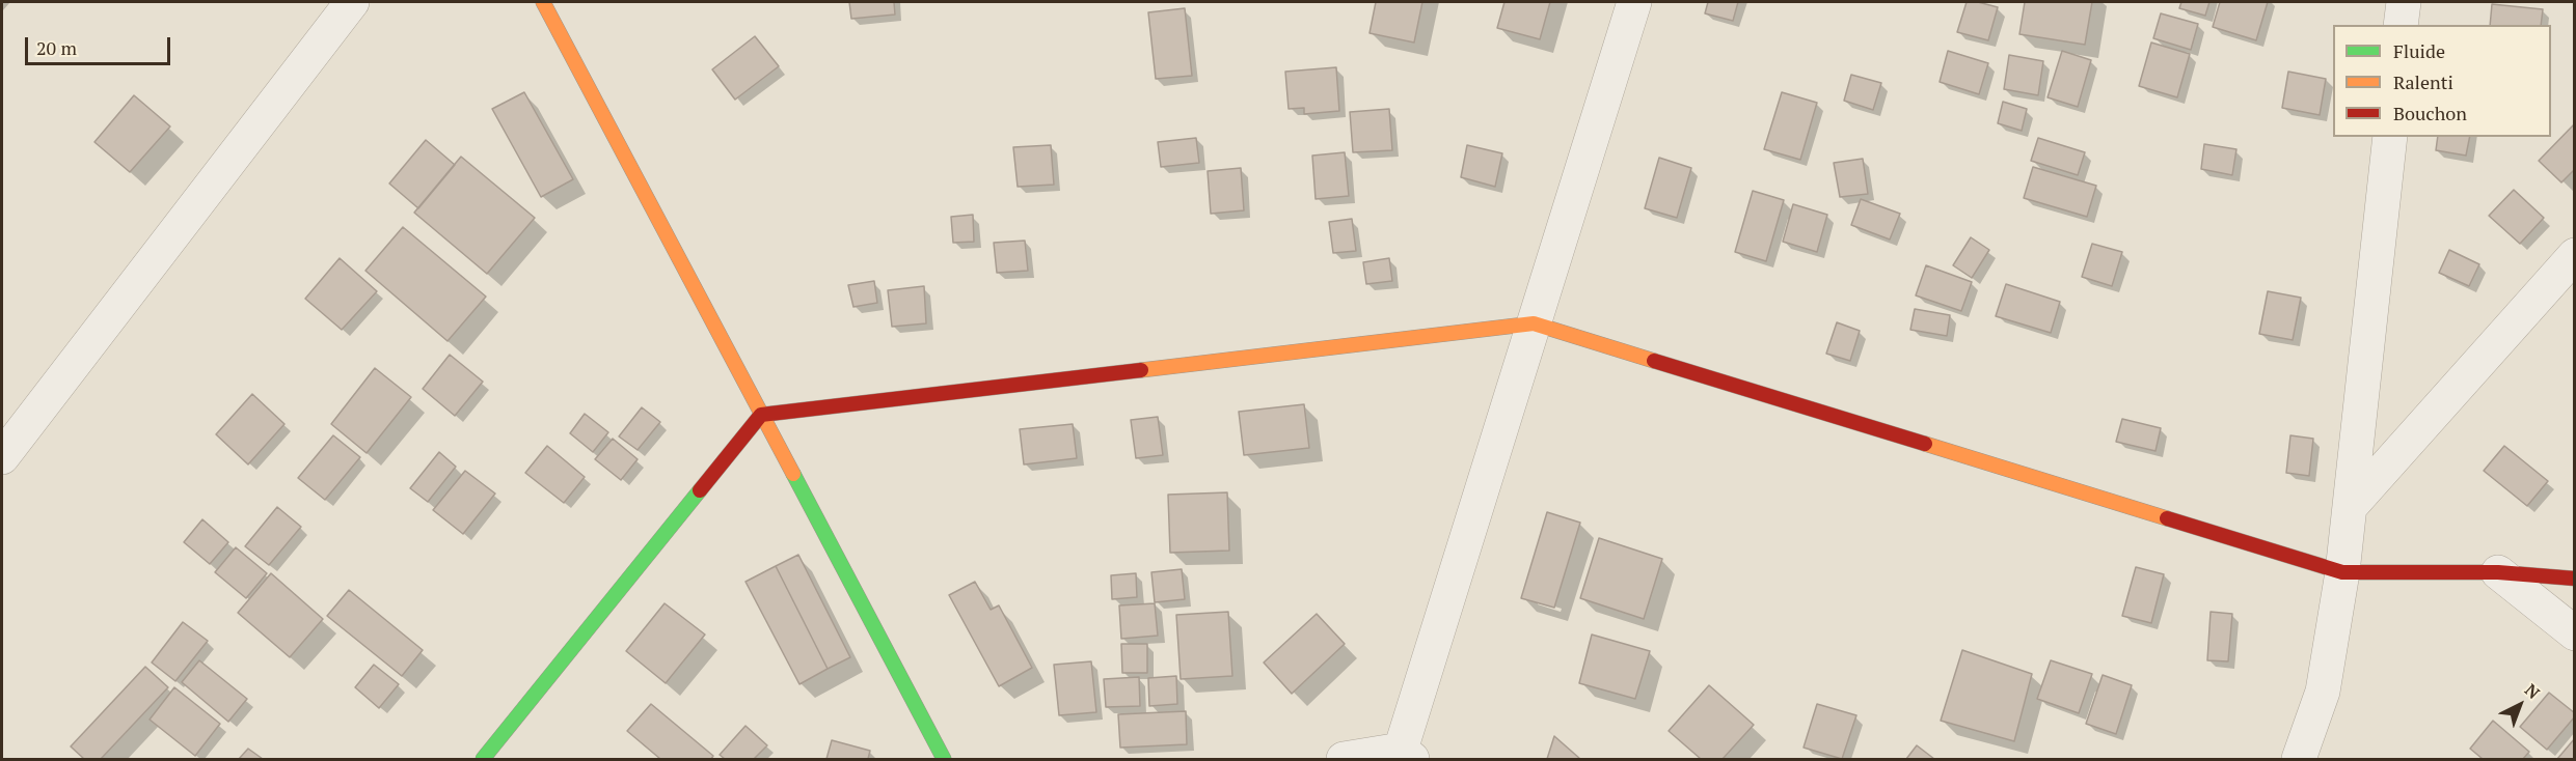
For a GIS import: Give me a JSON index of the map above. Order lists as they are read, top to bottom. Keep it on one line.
{"legend":["Fluide","Ralenti","Bouchon"],"scale_bar":"20 m","north":"top right"}
